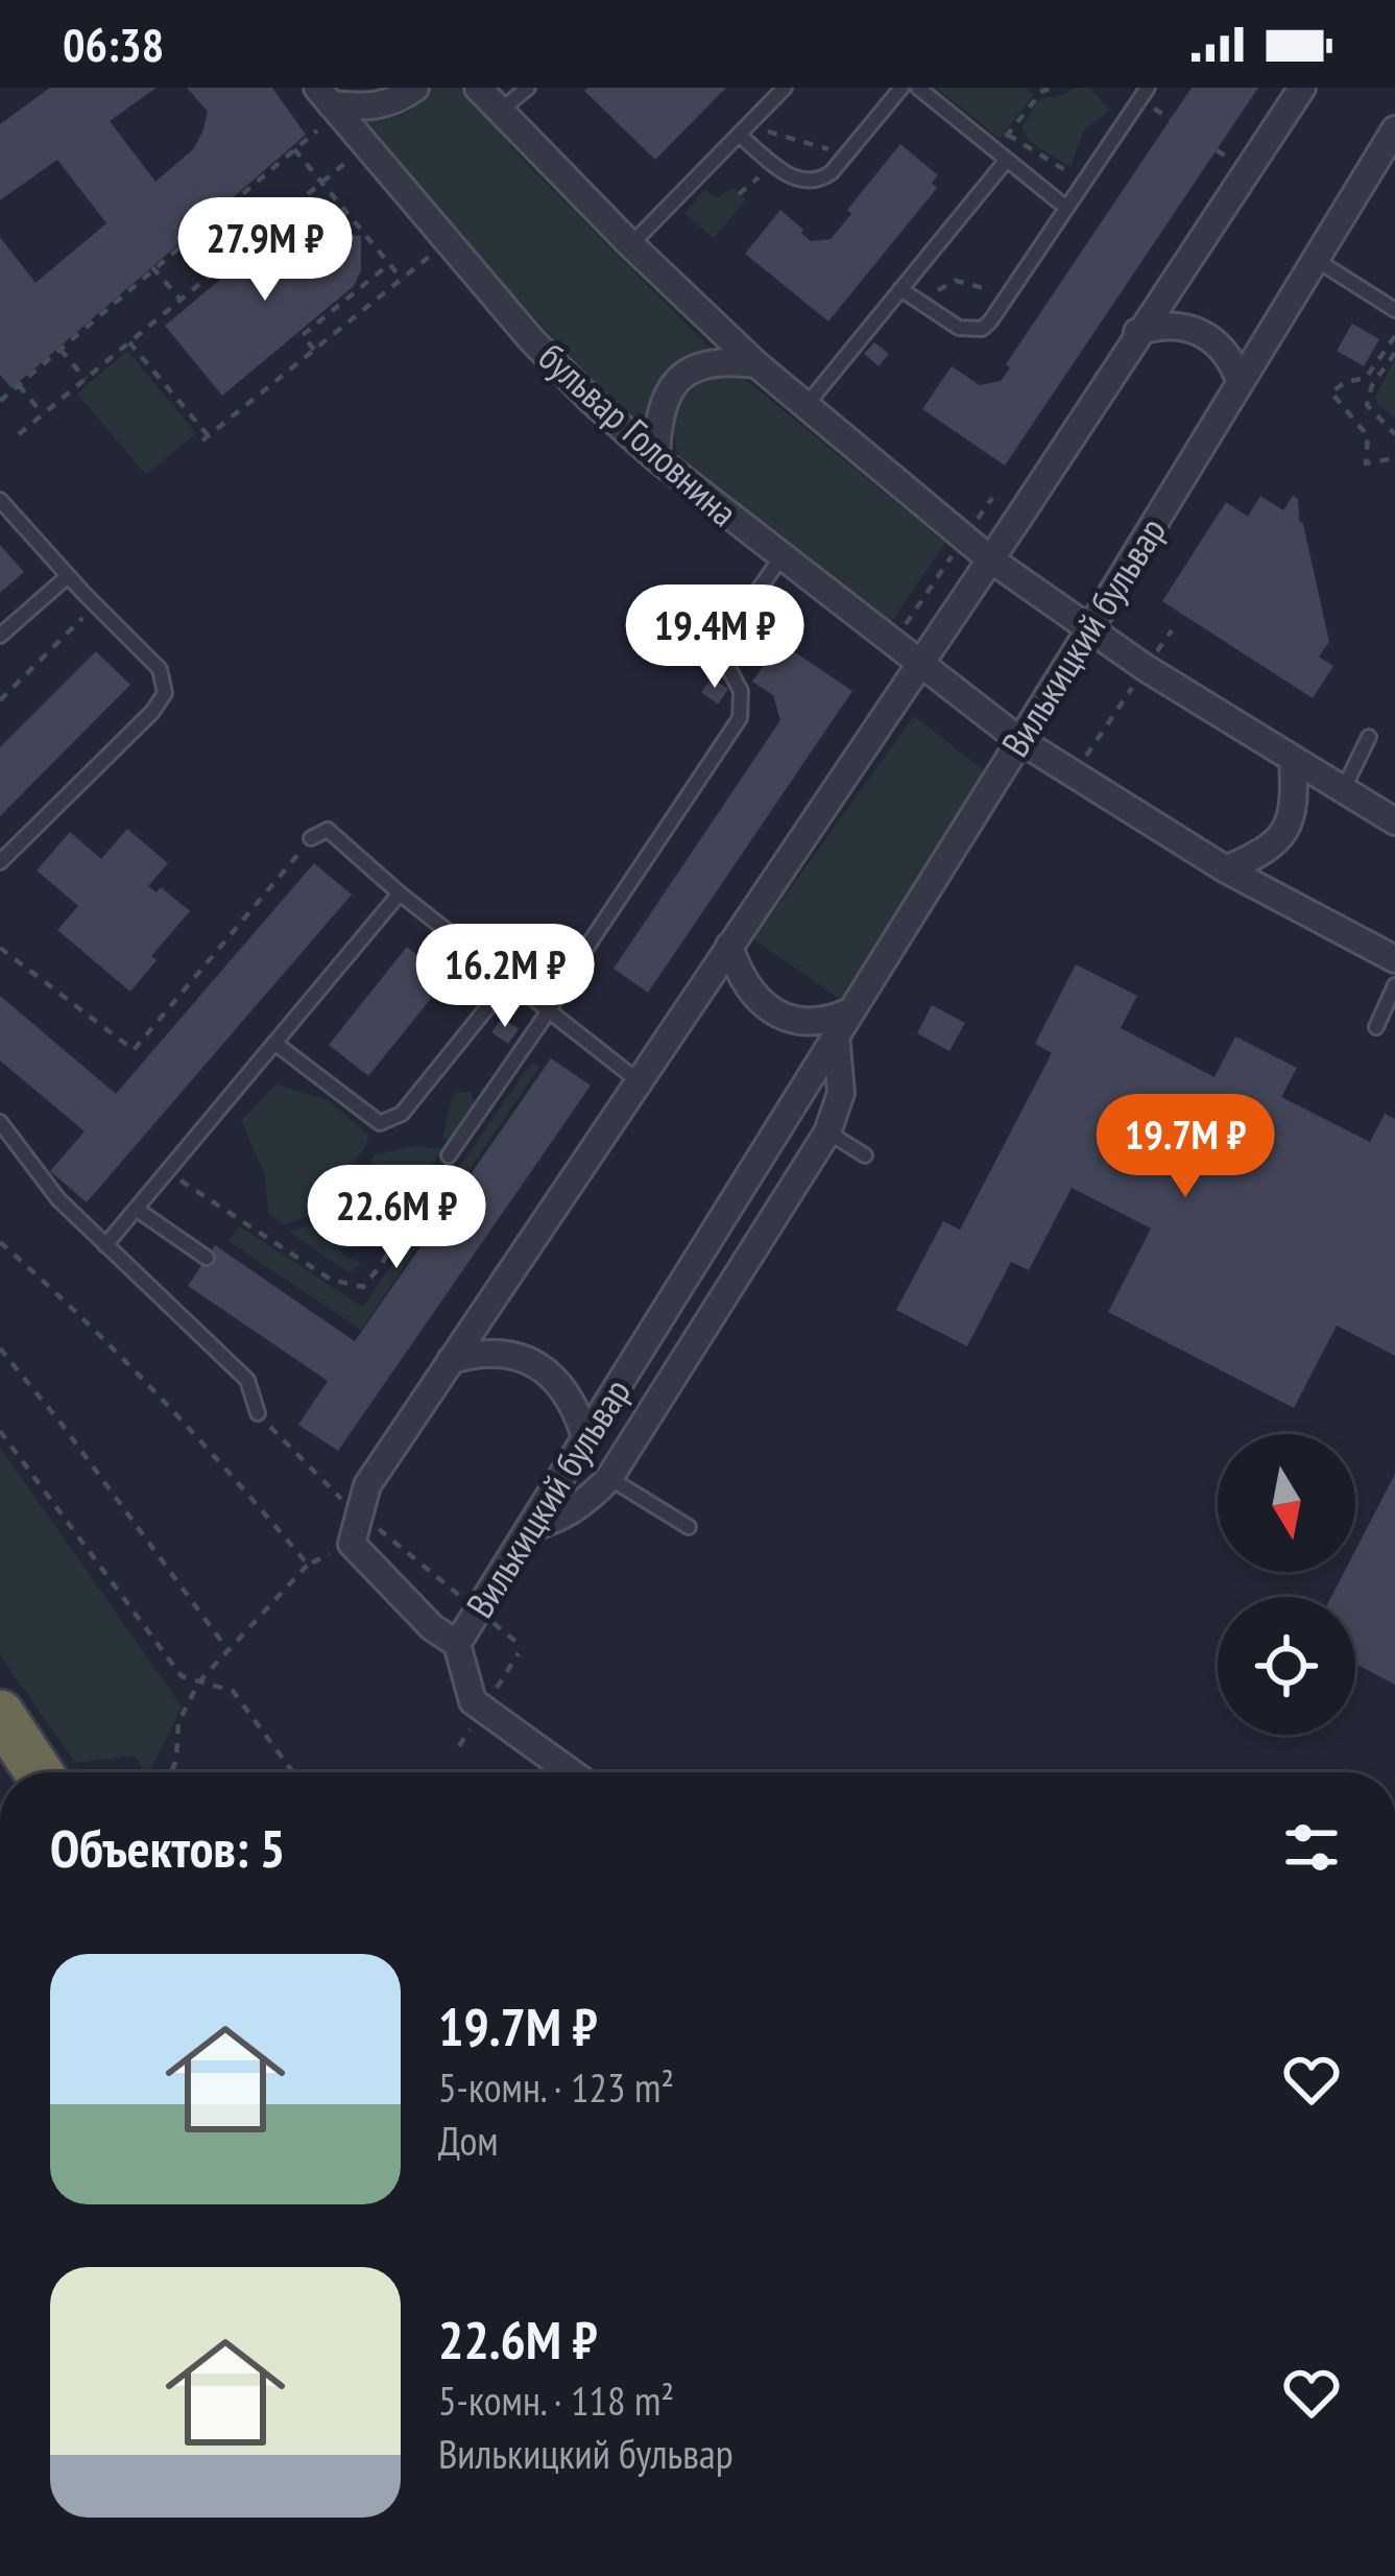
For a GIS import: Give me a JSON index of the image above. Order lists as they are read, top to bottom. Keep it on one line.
{"streets":{"street":["бульвар Головнина","Вилькицкий бульвар"]},"crossings":[["бульвар Головнина","Вилькицкий бульвар"]],"north":"bottom","page":{"status":"06:38","price":["27.9M ₽","19.4M ₽","16.2M ₽","19.7M ₽","22.6M ₽"],"heading":"Объектов: 5","list":[{"name":"19.7M ₽","note":"5-комн. · 123 m² · Дом"},{"name":"22.6M ₽","note":"5-комн. · 118 m² · Вилькицкий бульвар"}]}}
